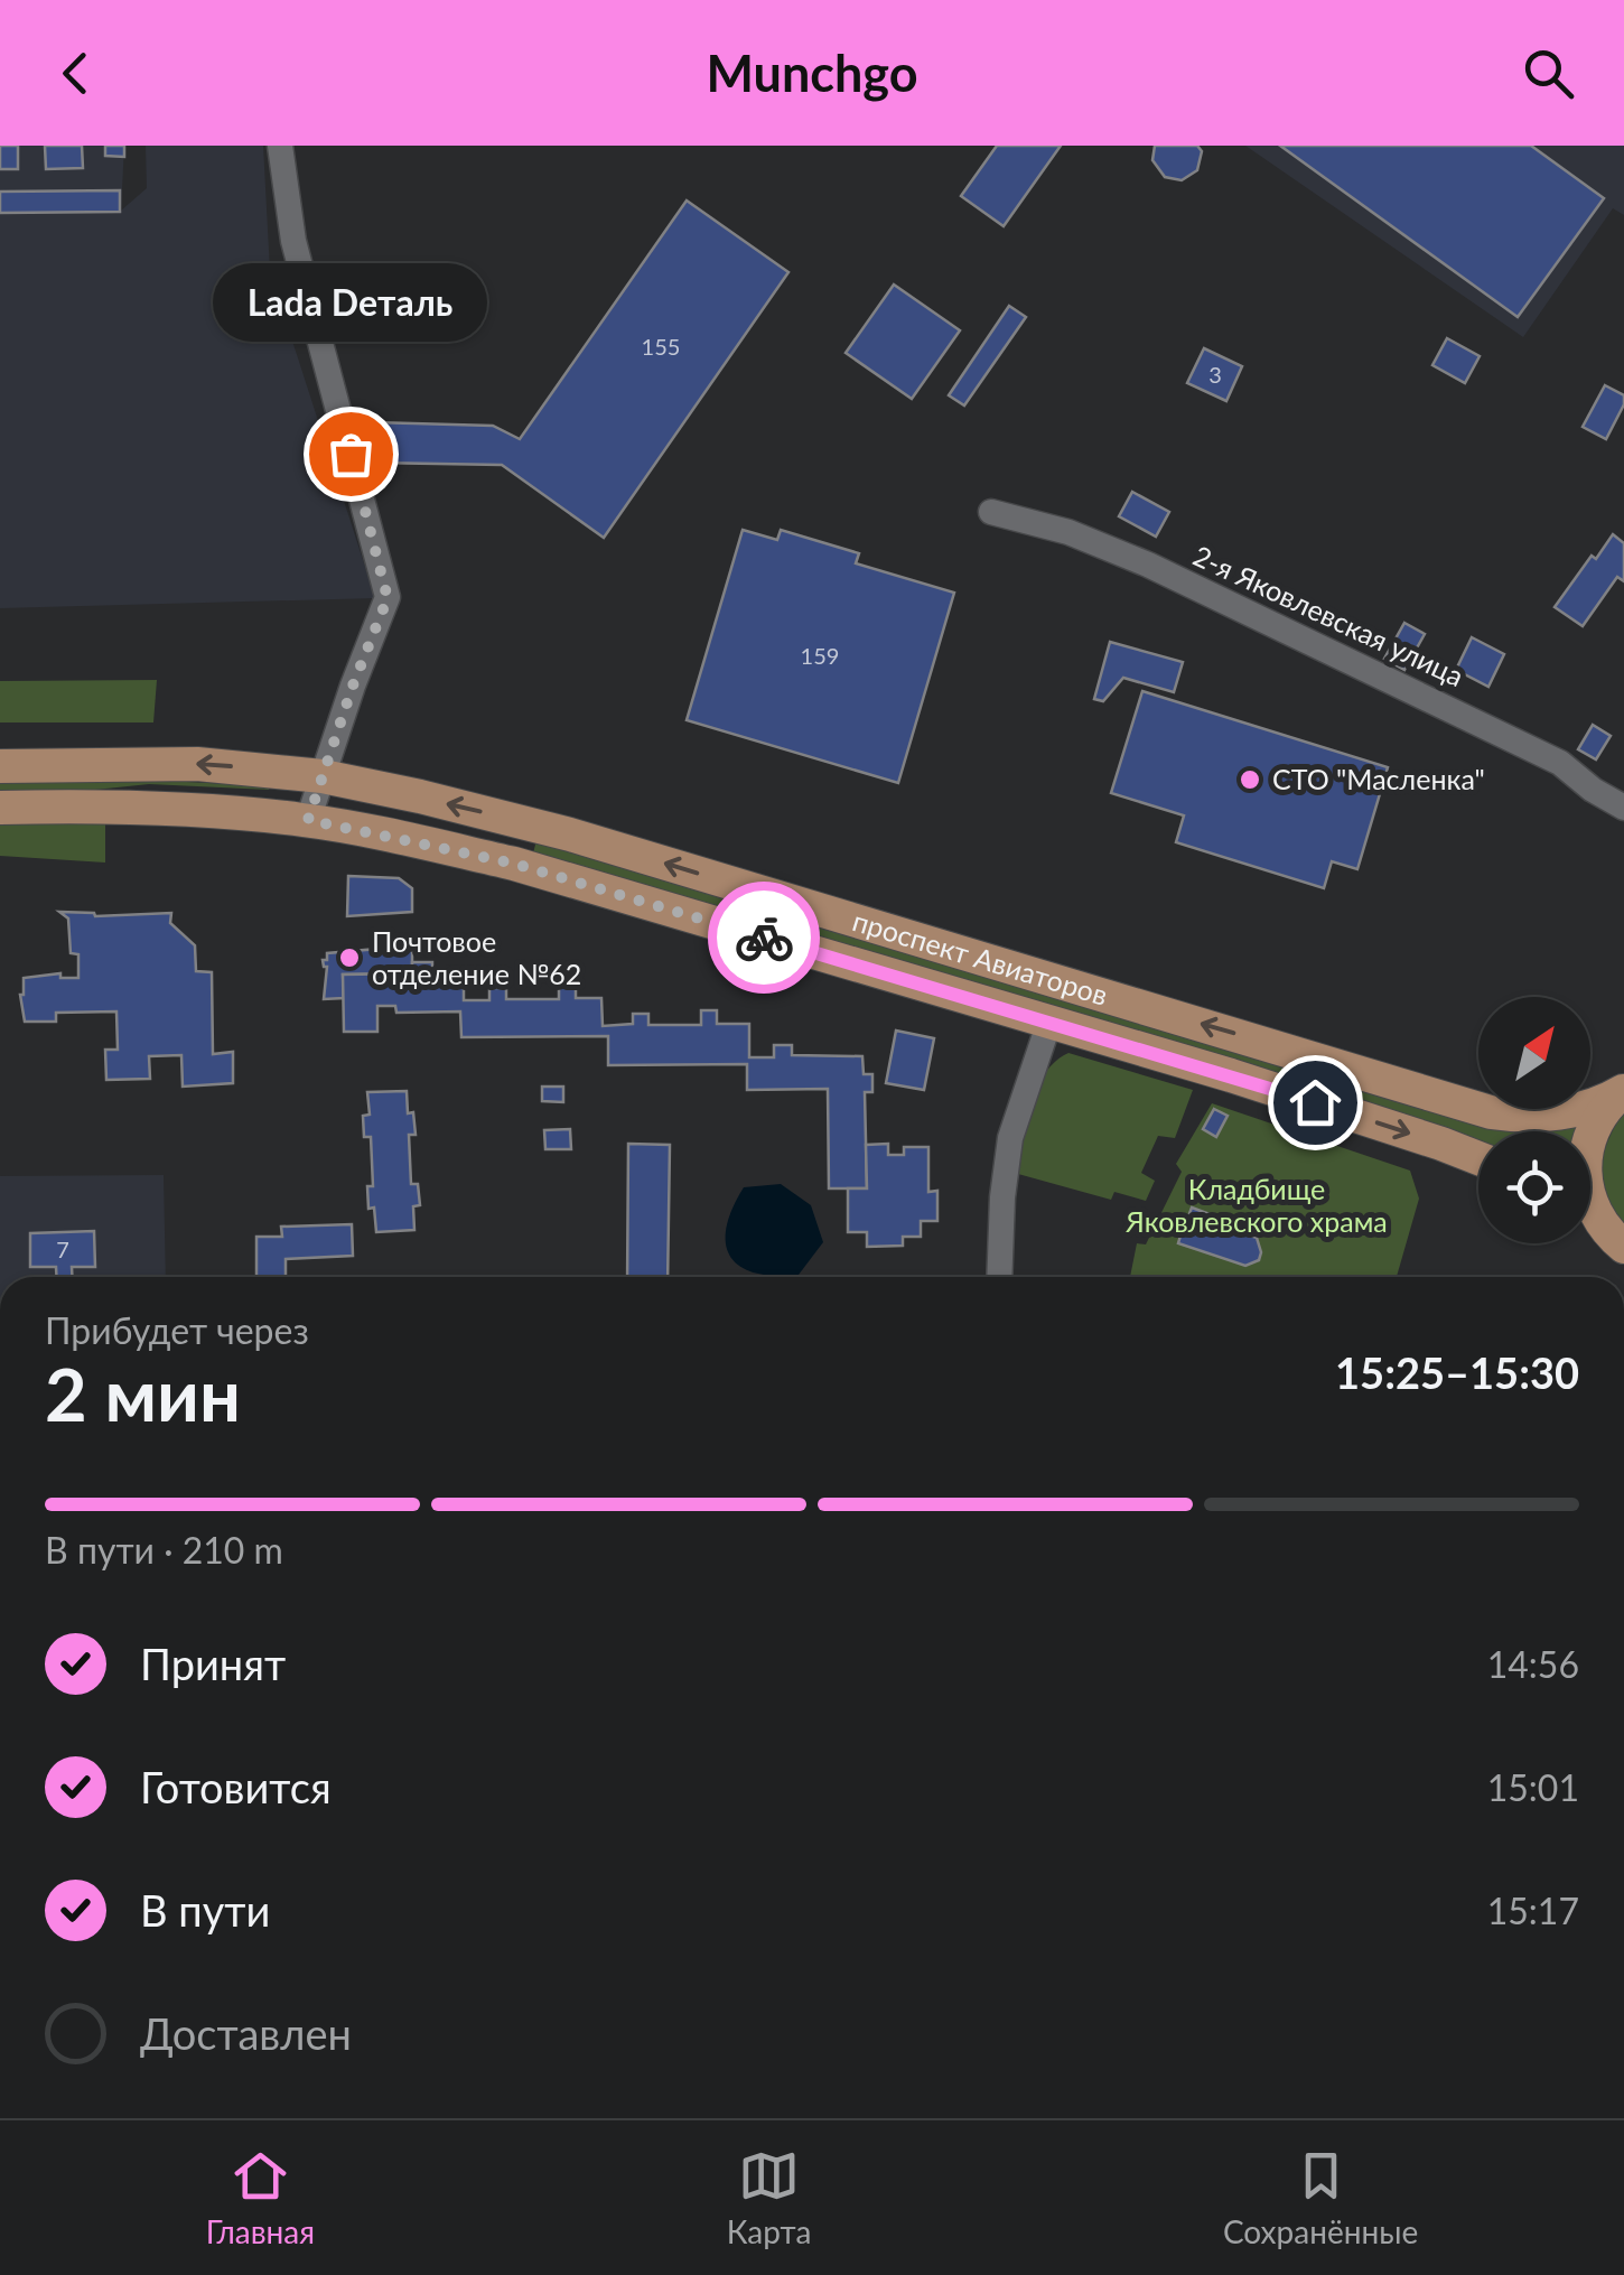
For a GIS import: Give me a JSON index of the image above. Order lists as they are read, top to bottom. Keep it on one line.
{"streets":{"main road":["проспект Авиаторов"],"street":["2-я Яковлевская улица"]},"parks":["Кладбище Яковлевского храма"],"places":["Lada Dеталь","СТО \"Масленка\"","Почтовое отделение №62"],"house_numbers":["155","3","159","7"],"north":"top right","page":{"header":"Munchgo","bubble":"Lada Dеталь","heading":["2 мин","Прибудет через","15:25–15:30"],"bar":"В пути · 210 m","list":[["Принят","14:56"],["Готовится","15:01"],["В пути","15:17"],"Доставлен"],"tabs":["Главная","Карта","Сохранённые"]}}
